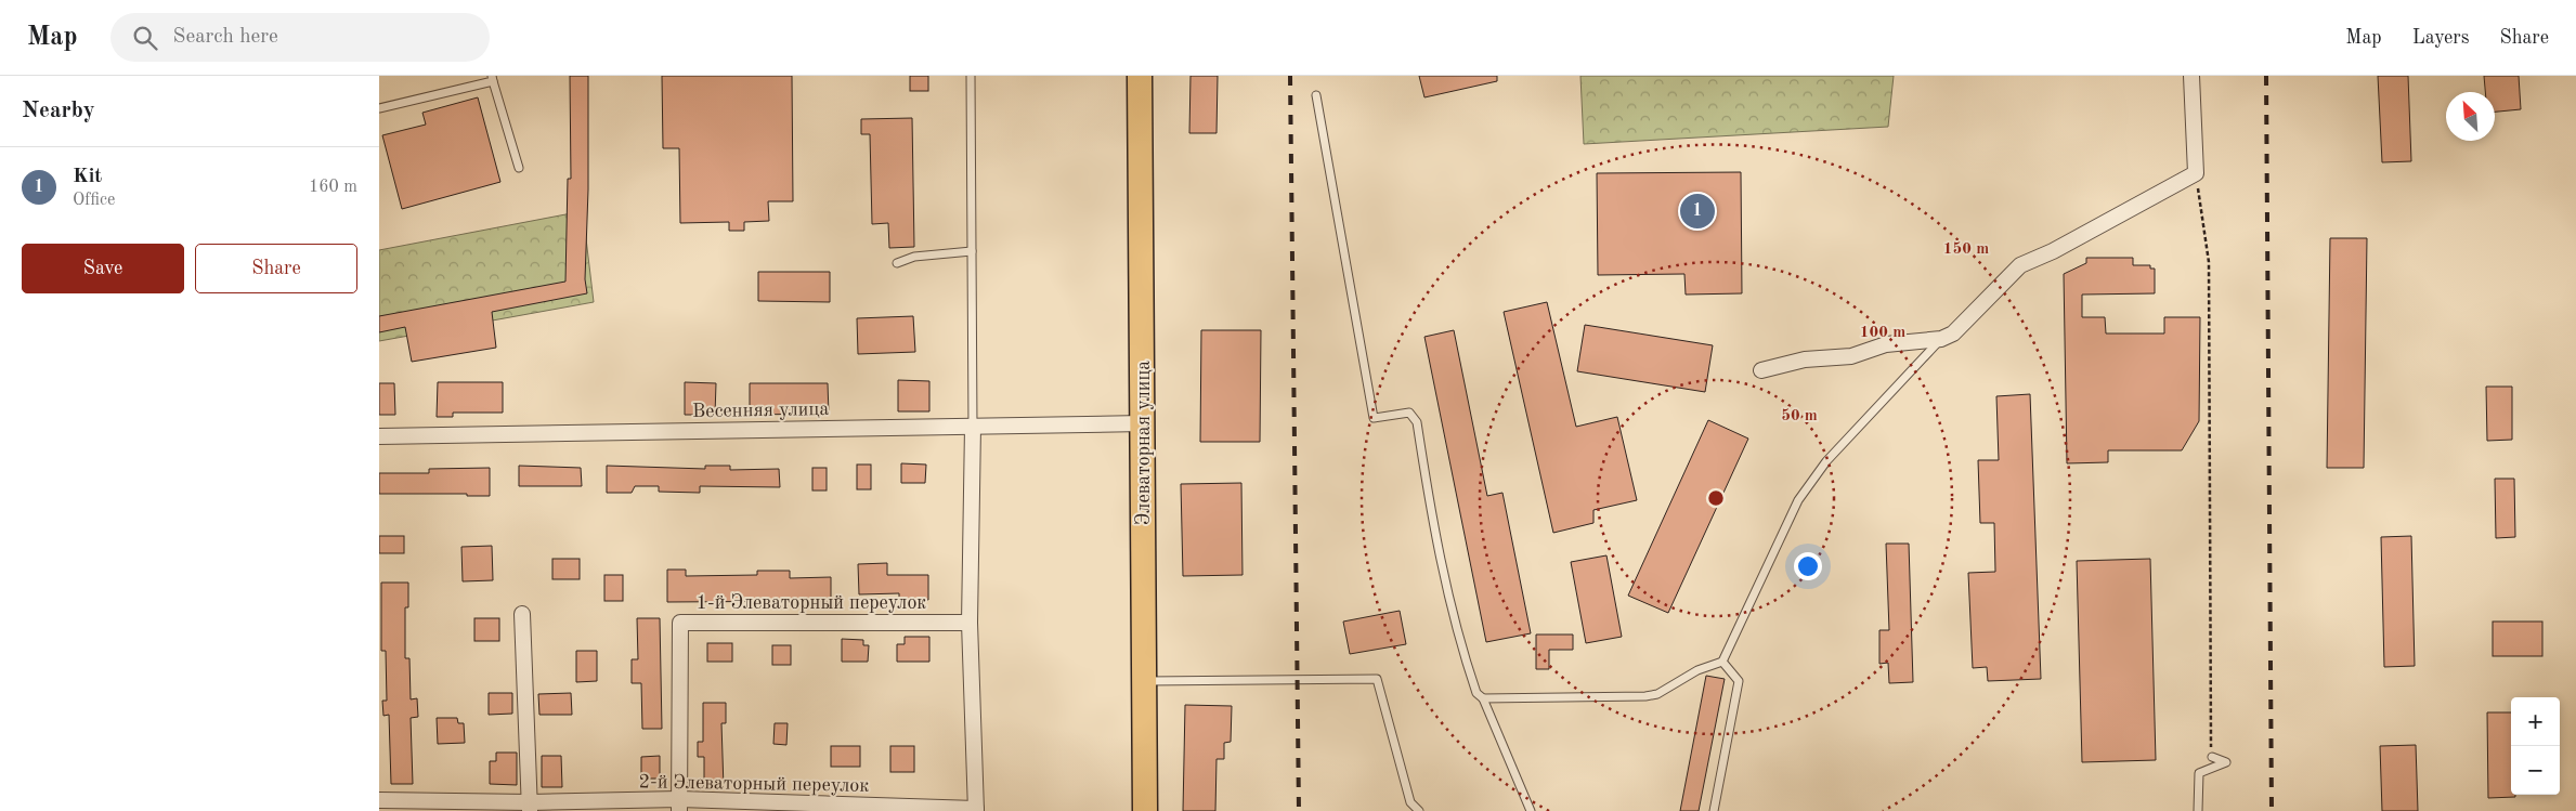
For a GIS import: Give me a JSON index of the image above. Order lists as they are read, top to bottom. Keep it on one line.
{"streets":{"main road":["Элеваторная улица"],"street":["Весенняя улица","1-й Элеваторный переулок","2-й Элеваторный переулок"]},"crossings":[["Весенняя улица","Элеваторная улица"],["1-й Элеваторный переулок","2-й Элеваторный переулок"]],"north":"top left","page":{"header":"Map","search":"Search here","nav":["Map","Layers","Share"],"heading":"Nearby","list":[{"mark":"1","name":"Kit","note":"Office","value":"160 m"}],"pins":"1","buttons":["Save","Share"],"map_buttons":["+","−"]},"rings":["150 m","100 m","50 m"]}
